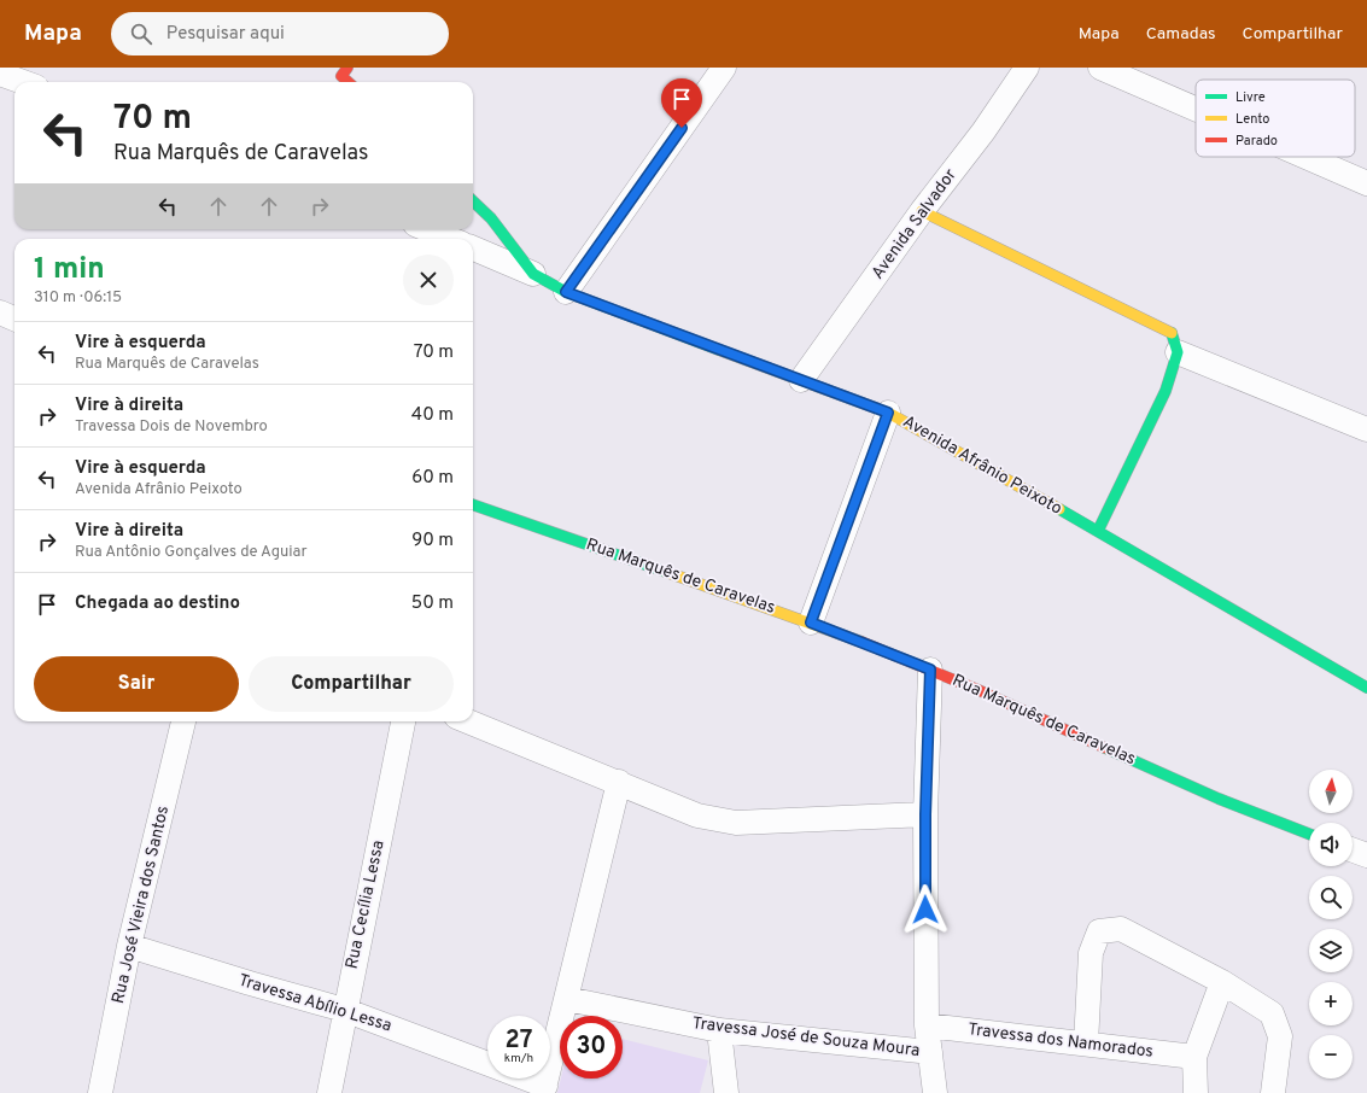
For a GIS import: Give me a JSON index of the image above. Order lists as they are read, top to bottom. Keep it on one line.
{"streets":{"street":["Avenida Salvador","Avenida Afrânio Peixoto","Rua Marquês de Caravelas","Rua José Vieira dos Santos","Rua Cecília Lessa","Travessa Abílio Lessa","Travessa José de Souza Moura","Travessa dos Namorados"]},"crossings":[["Avenida Salvador","Avenida Afrânio Peixoto"],["Rua José Vieira dos Santos","Travessa Abílio Lessa"],["Rua Cecília Lessa","Travessa Abílio Lessa"]],"legend":["Livre","Lento","Parado"],"north":"top","page":{"header":"Mapa","search":"Pesquisar aqui","nav":["Mapa","Camadas","Compartilhar"],"turn":["70 m","Rua Marquês de Caravelas"],"heading":["1 min","310 m · 06:15"],"list":[{"name":"Vire à esquerda","note":"Rua Marquês de Caravelas","value":"70 m"},{"name":"Vire à direita","note":"Travessa Dois de Novembro","value":"40 m"},{"name":"Vire à esquerda","note":"Avenida Afrânio Peixoto","value":"60 m"},{"name":"Vire à direita","note":"Rua Antônio Gonçalves de Aguiar","value":"90 m"},{"name":"Chegada ao destino","value":"50 m"}],"buttons":["Sair","Compartilhar"],"map_buttons":["+","−"],"speed":"27 km/h","limit":"30"}}
